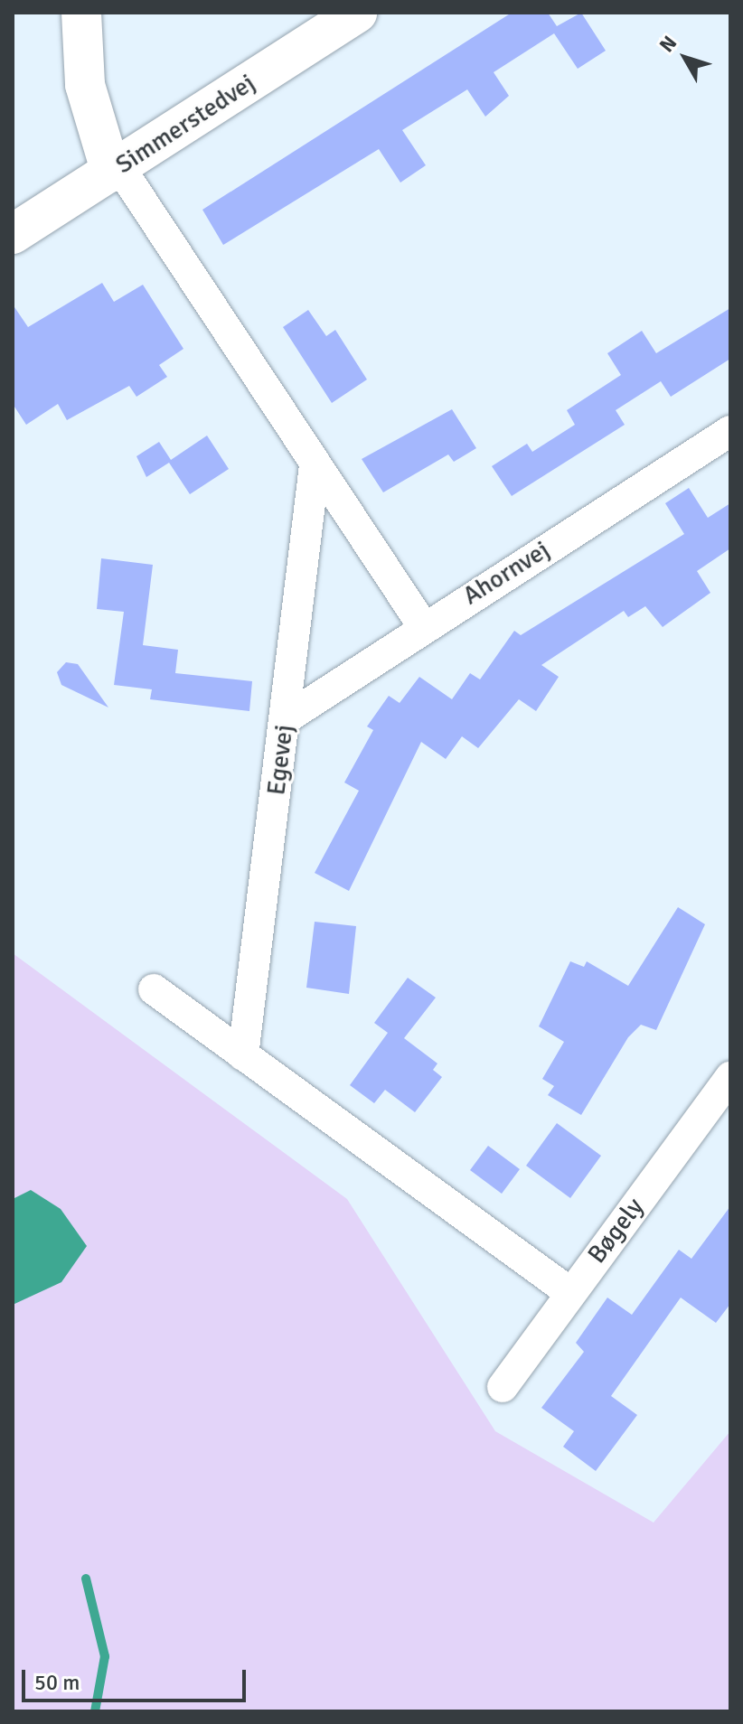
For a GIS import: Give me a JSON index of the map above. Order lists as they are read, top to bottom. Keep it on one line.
{"streets":{"street":["Simmerstedvej","Ahornvej","Egevej","Bøgely"]},"crossings":[["Ahornvej","Egevej"]],"scale_bar":"50 m","north":"top left"}
